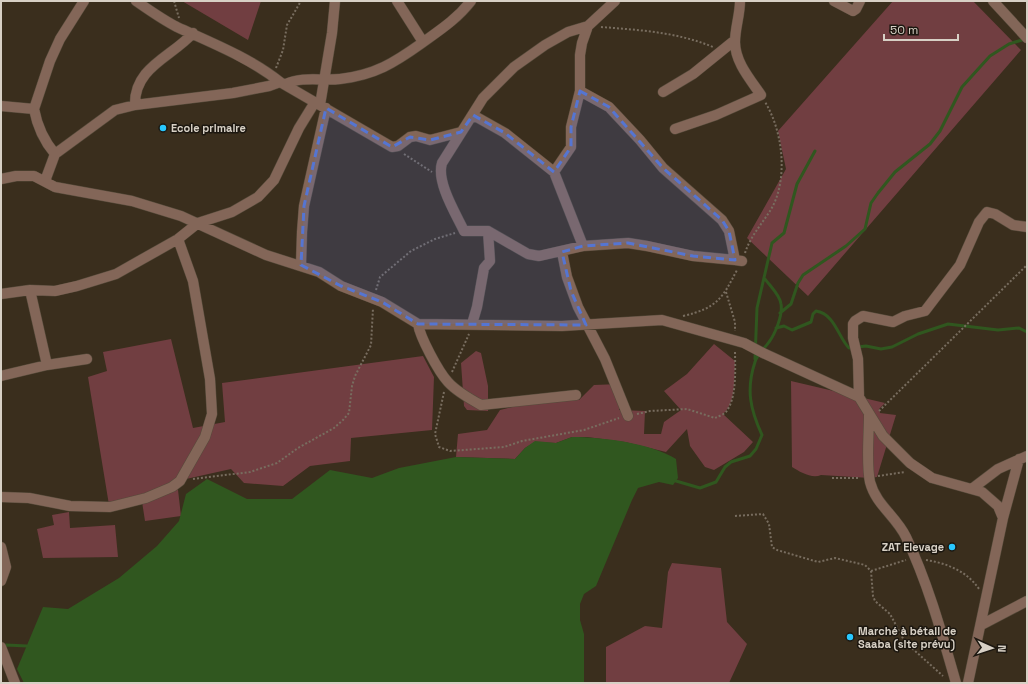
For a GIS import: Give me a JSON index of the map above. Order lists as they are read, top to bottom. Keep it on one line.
{"places":["Ecole primaire","ZAT Elevage","Marché à bétail de Saaba (site prévu)"],"scale_bar":"50 m","north":"right"}
